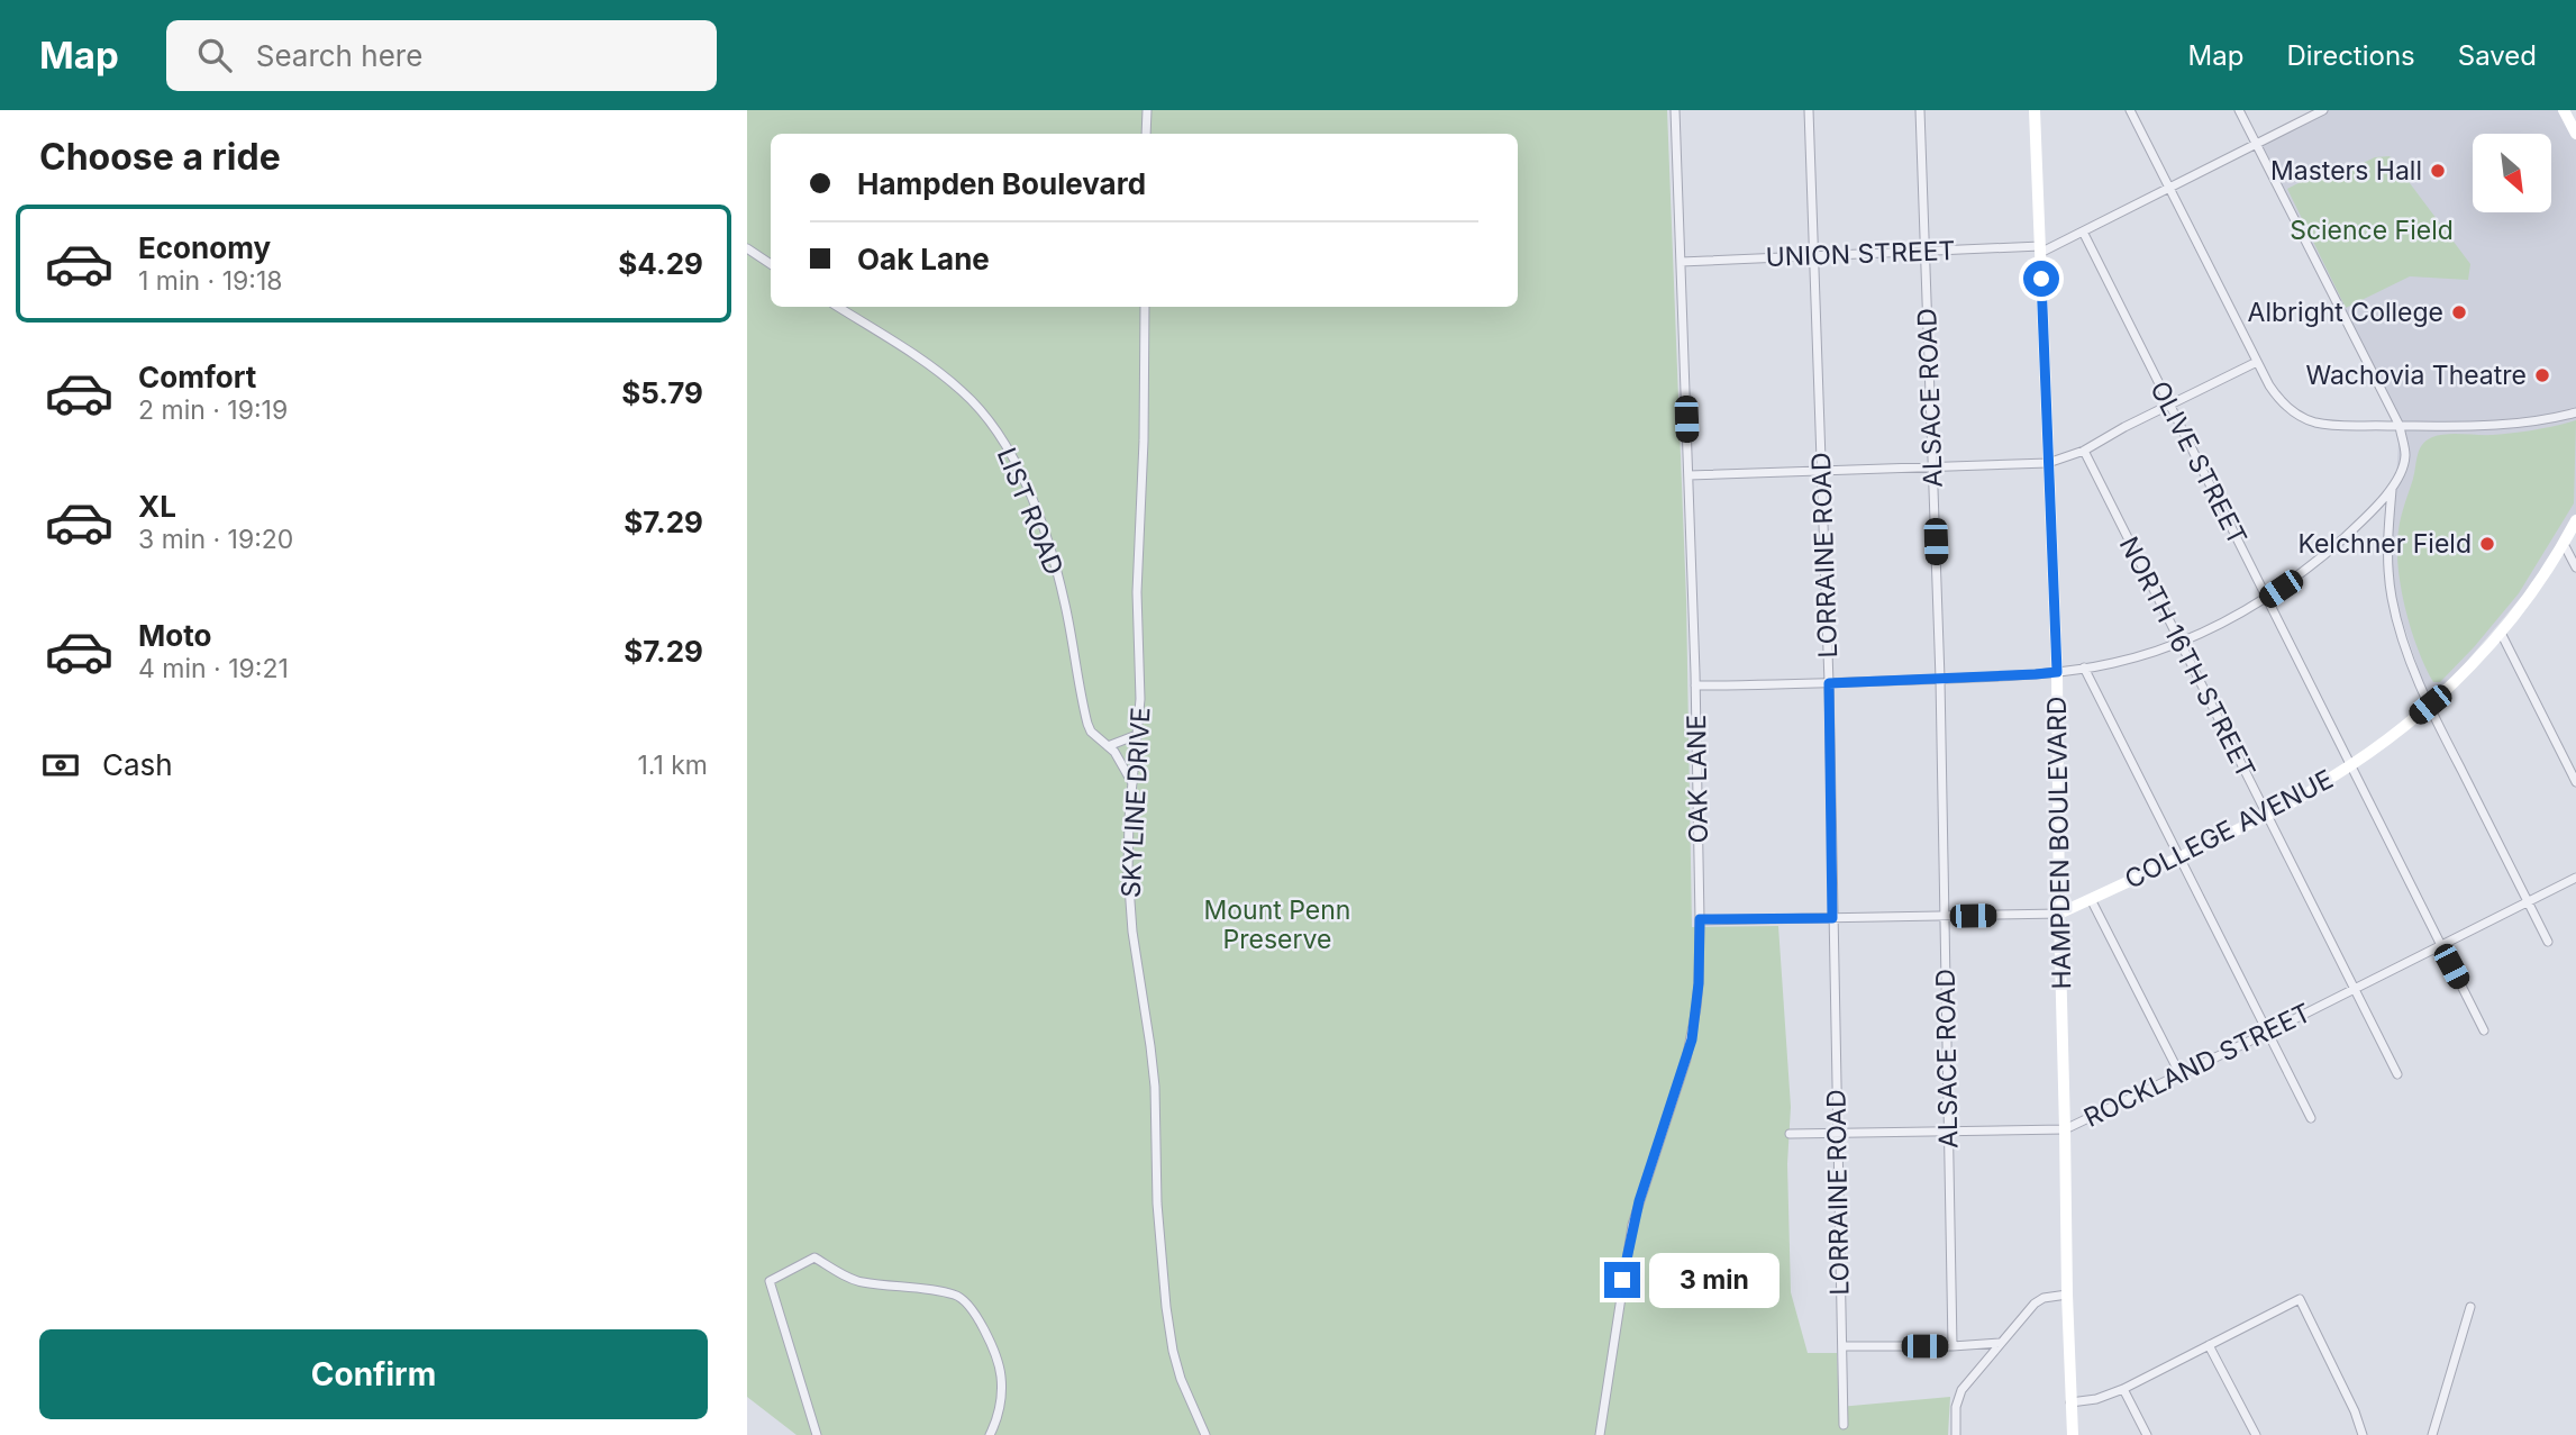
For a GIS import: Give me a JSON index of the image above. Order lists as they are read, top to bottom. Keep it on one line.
{"streets":{"main road":["COLLEGE AVENUE","HAMPDEN BOULEVARD"],"street":["UNION STREET","ALSACE ROAD","OLIVE STREET","LIST ROAD","LORRAINE ROAD","NORTH 16TH STREET","OAK LANE","SKYLINE DRIVE","ROCKLAND STREET"]},"crossings":[["UNION STREET","ALSACE ROAD"],["UNION STREET","OLIVE STREET"],["UNION STREET","LORRAINE ROAD"],["UNION STREET","OAK LANE"],["UNION STREET","HAMPDEN BOULEVARD"],["ALSACE ROAD","ROCKLAND STREET"],["OLIVE STREET","COLLEGE AVENUE"],["OLIVE STREET","ROCKLAND STREET"],["LIST ROAD","SKYLINE DRIVE"],["LORRAINE ROAD","ROCKLAND STREET"],["NORTH 16TH STREET","COLLEGE AVENUE"],["NORTH 16TH STREET","ROCKLAND STREET"],["COLLEGE AVENUE","HAMPDEN BOULEVARD"],["HAMPDEN BOULEVARD","ROCKLAND STREET"]],"parks":["Science Field","Mount Penn Preserve"],"places":["Masters Hall","Albright College","Wachovia Theatre","Kelchner Field"],"north":"bottom right","page":{"header":"Map","search":"Search here","nav":["Map","Directions","Saved"],"heading":"Choose a ride","banner":["Hampden Boulevard","Oak Lane"],"list":[{"name":"Economy","note":"1 min · 19:18","value":"$4.29"},{"name":"Comfort","note":"2 min · 19:19","value":"$5.79"},{"name":"XL","note":"3 min · 19:20","value":"$7.29"},{"name":"Moto","note":"4 min · 19:21","value":"$7.29"}],"pay":["Cash","1.1 km"],"bubble":"3 min","buttons":"Confirm"}}
